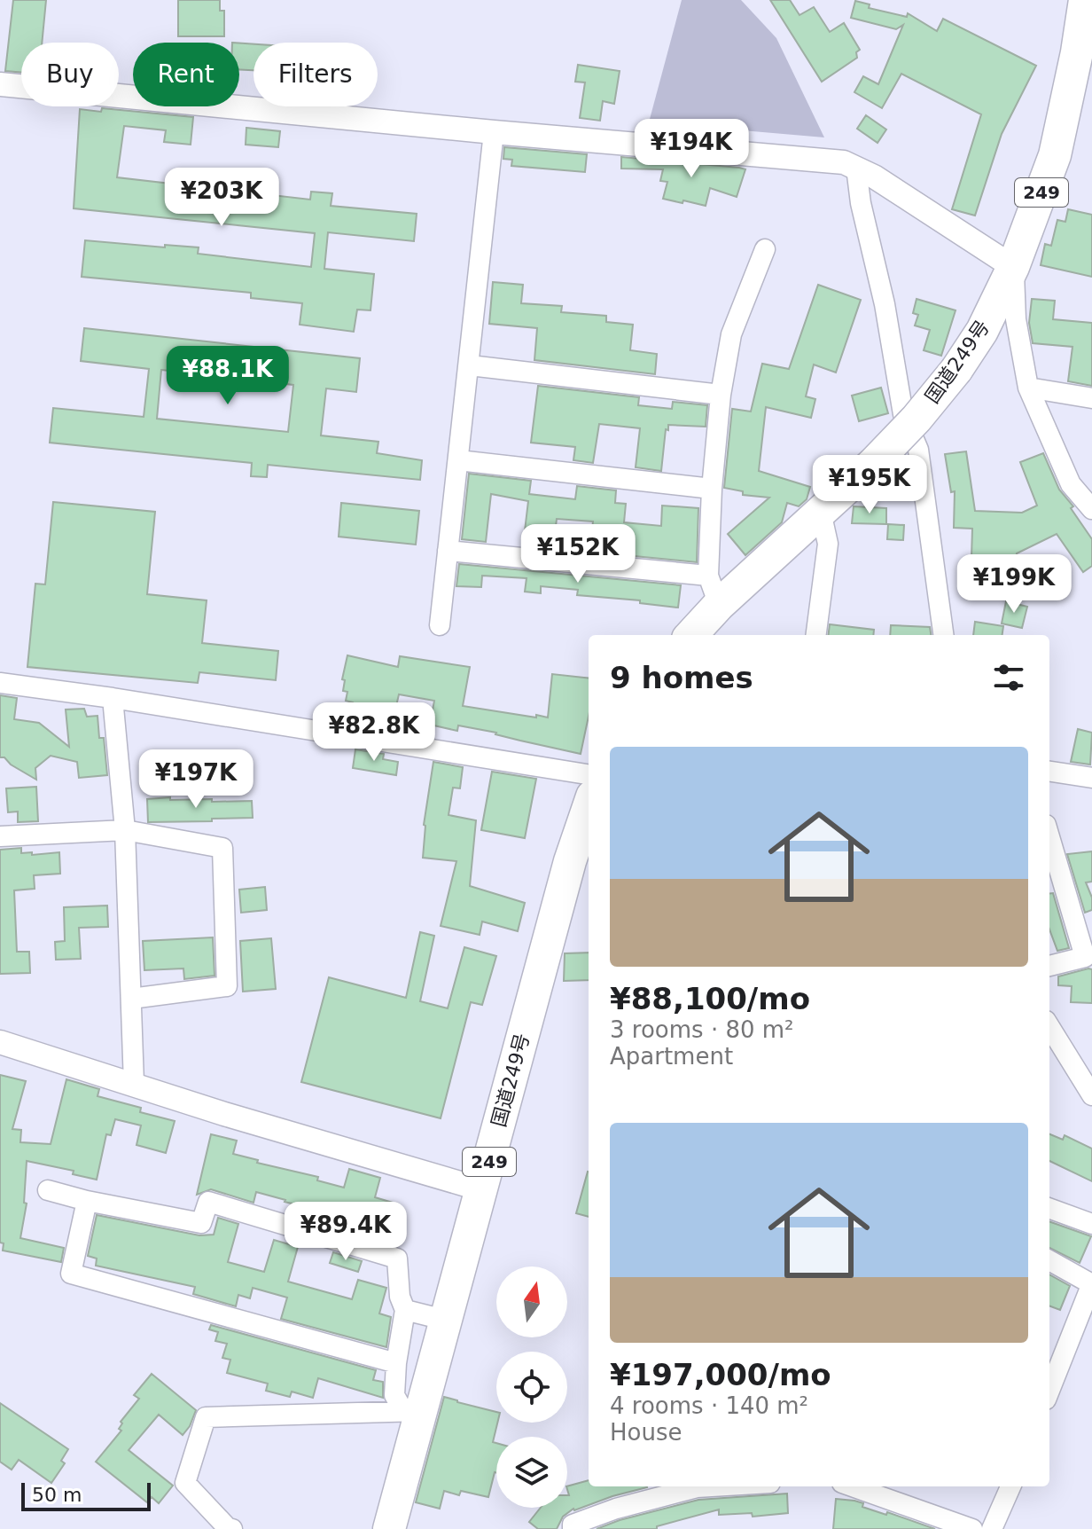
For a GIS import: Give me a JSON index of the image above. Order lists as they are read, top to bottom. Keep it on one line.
{"streets":{"highway":["249","国道249号"]},"scale_bar":"50 m","north":"top","page":{"chip":["Buy","Rent","Filters"],"price":["¥194K","¥203K","¥88.1K","¥195K","¥152K","¥199K","¥82.8K","¥197K","¥89.4K"],"heading":"9 homes","list":[{"name":"¥88,100/mo","note":"3 rooms · 80 m² · Apartment"},{"name":"¥197,000/mo","note":"4 rooms · 140 m² · House"}],"scale":"50 m"}}
